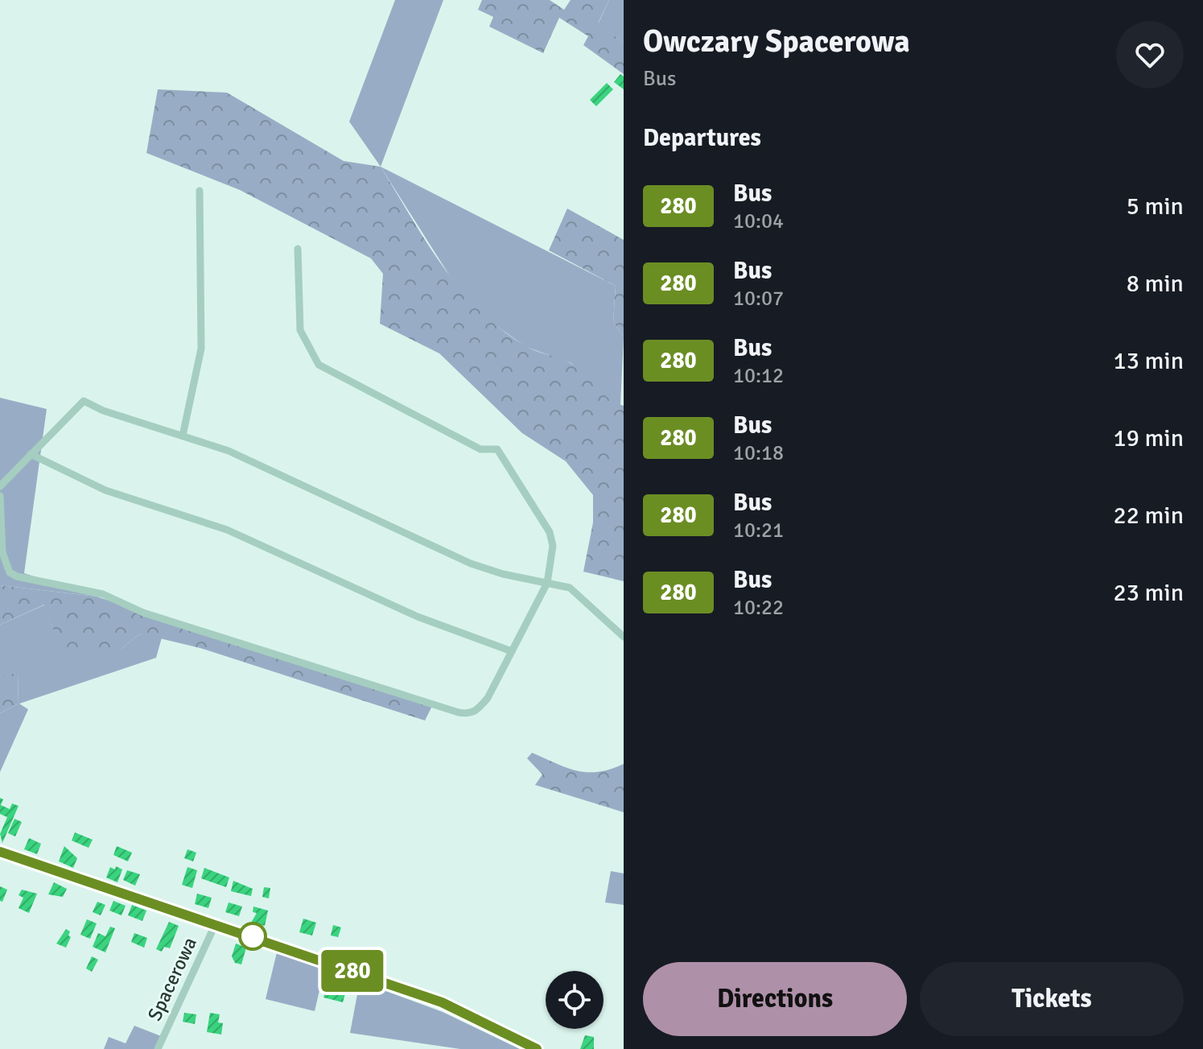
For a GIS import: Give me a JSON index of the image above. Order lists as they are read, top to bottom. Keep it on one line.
{"streets":{"street":["Spacerowa"]},"lines":["bus line 280"],"page":{"on_map":"280","heading":[["Owczary Spacerowa","Bus"],"Departures"],"list":[{"mark":"280","name":"Bus","note":"10:04","value":"5 min"},{"mark":"280","name":"Bus","note":"10:07","value":"8 min"},{"mark":"280","name":"Bus","note":"10:12","value":"13 min"},{"mark":"280","name":"Bus","note":"10:18","value":"19 min"},{"mark":"280","name":"Bus","note":"10:21","value":"22 min"},{"mark":"280","name":"Bus","note":"10:22","value":"23 min"}],"buttons":["Directions","Tickets"]}}
